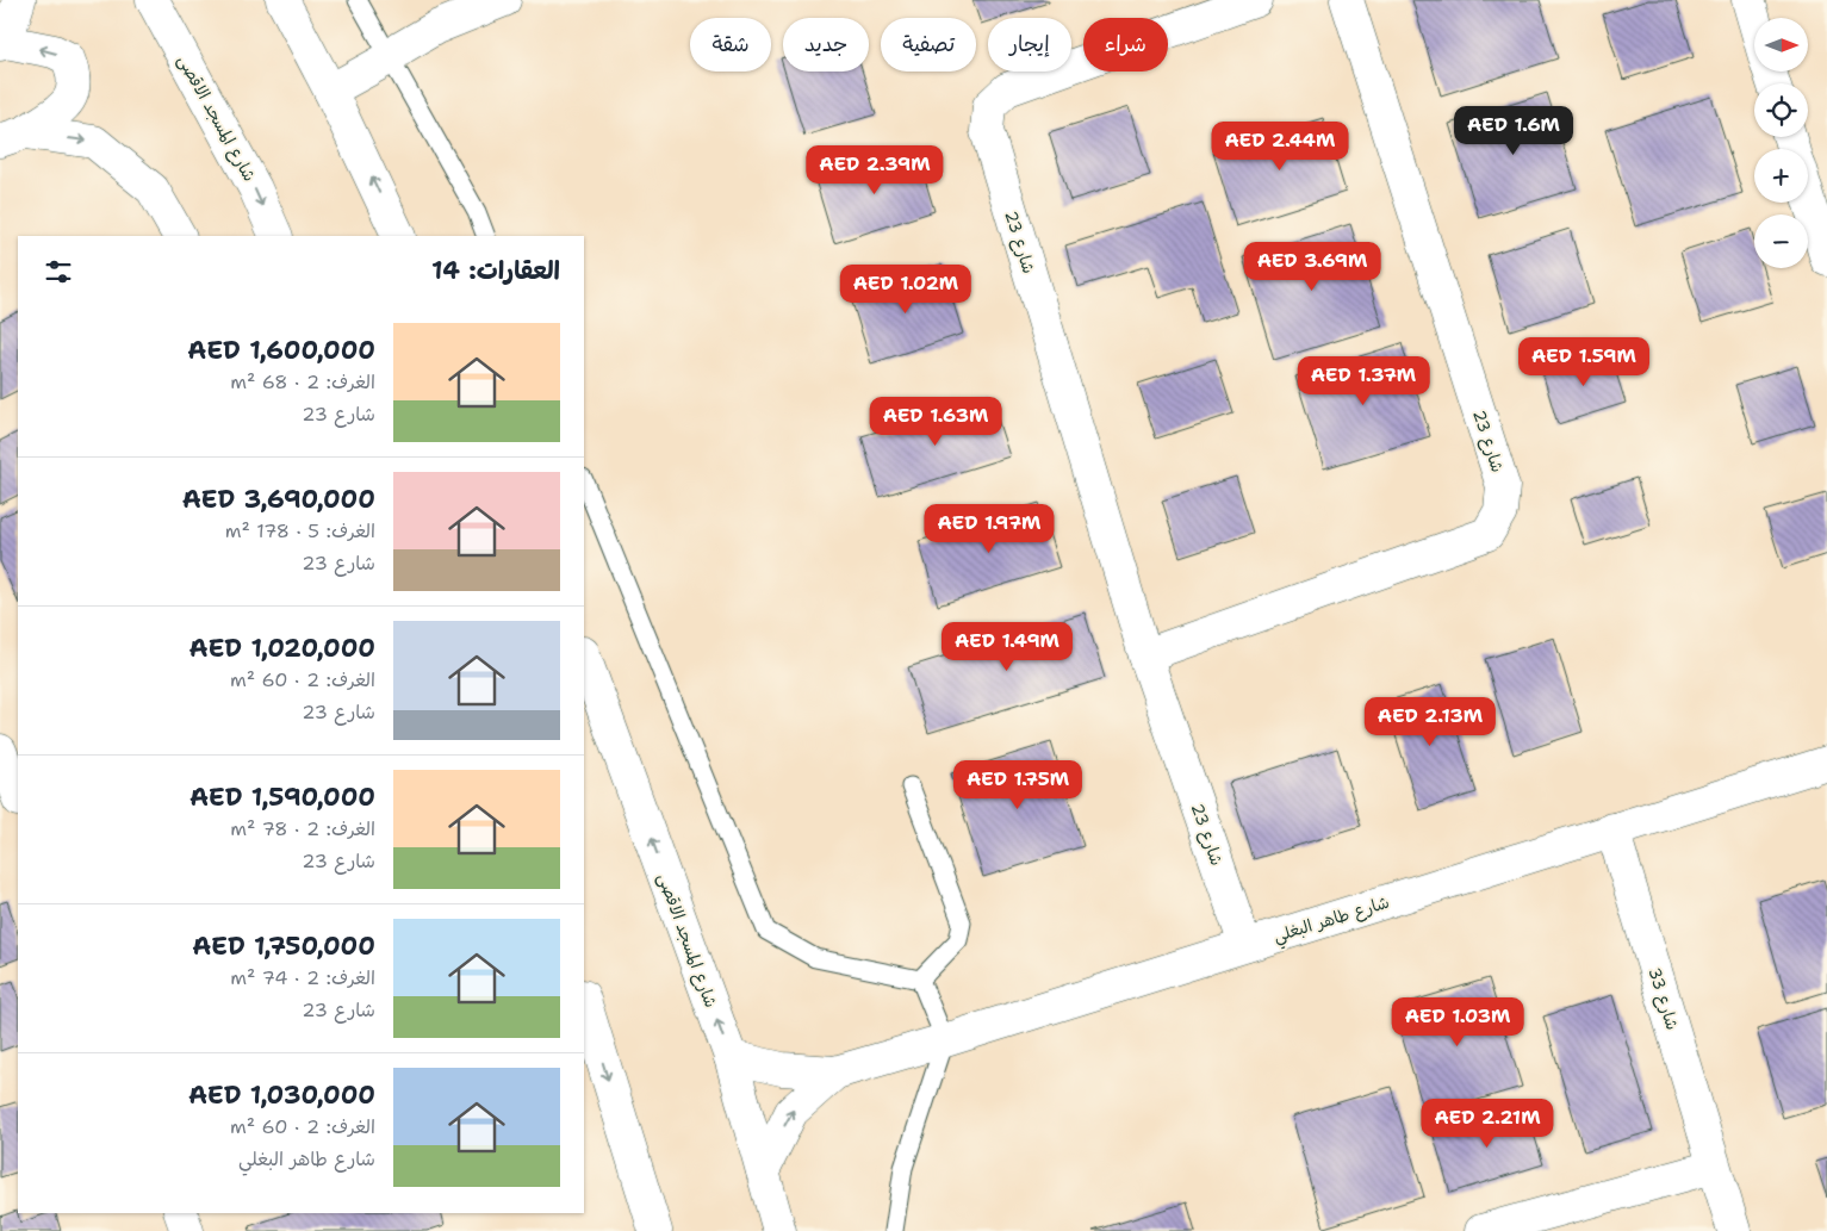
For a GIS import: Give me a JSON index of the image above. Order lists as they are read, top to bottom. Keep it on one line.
{"streets":{"street":["شارع المسجد الاقصى","شارع 23","شارع طاهر البغلي","شارع 33"]},"crossings":[["شارع المسجد الاقصى","شارع طاهر البغلي"],["شارع 23","شارع طاهر البغلي"],["شارع طاهر البغلي","شارع 33"]],"north":"right","page":{"map_buttons":["+","−"],"chip":["شراء","إيجار","تصفية","جديد","شقة"],"price":["AED 1.6M","AED 2.44M","AED 2.39M","AED 3.69M","AED 1.02M","AED 1.59M","AED 1.37M","AED 1.63M","AED 1.97M","AED 1.49M","AED 2.13M","AED 1.75M","AED 1.03M","AED 2.21M"],"heading":"العقارات: 14","list":[{"name":"AED 1,600,000","note":"الغرف: 2 · 68 m² · شارع 23"},{"name":"AED 3,690,000","note":"الغرف: 5 · 178 m² · شارع 23"},{"name":"AED 1,020,000","note":"الغرف: 2 · 60 m² · شارع 23"},{"name":"AED 1,590,000","note":"الغرف: 2 · 78 m² · شارع 23"},{"name":"AED 1,750,000","note":"الغرف: 2 · 74 m² · شارع 23"},{"name":"AED 1,030,000","note":"الغرف: 2 · 60 m² · شارع طاهر البغلي"}]}}
